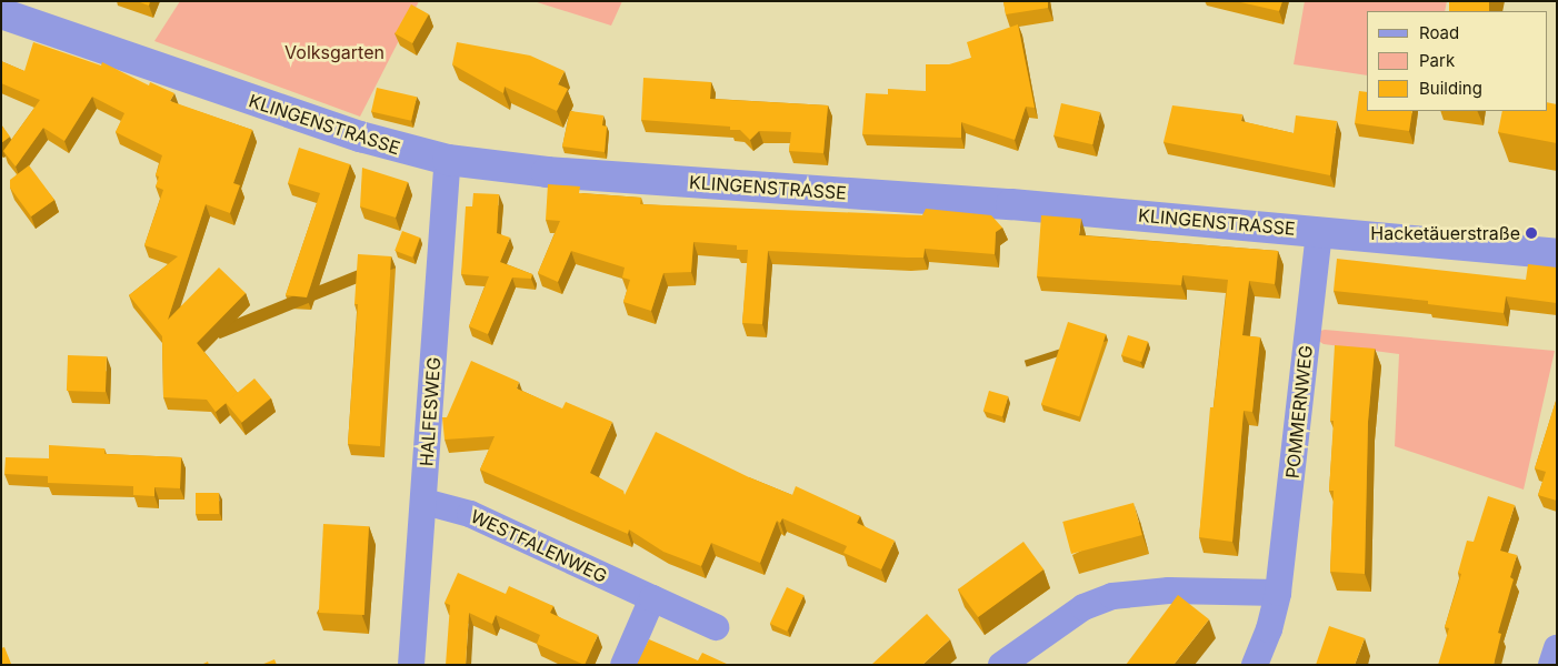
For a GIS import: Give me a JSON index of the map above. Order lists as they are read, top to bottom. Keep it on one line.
{"streets":{"street":["KLINGENSTRASSE","HALFESWEG","POMMERNWEG","WESTFALENWEG"]},"crossings":[["KLINGENSTRASSE","HALFESWEG"],["KLINGENSTRASSE","POMMERNWEG"],["HALFESWEG","WESTFALENWEG"]],"parks":["Volksgarten"],"places":["Hacketäuerstraße"],"legend":["Road","Park","Building"]}
